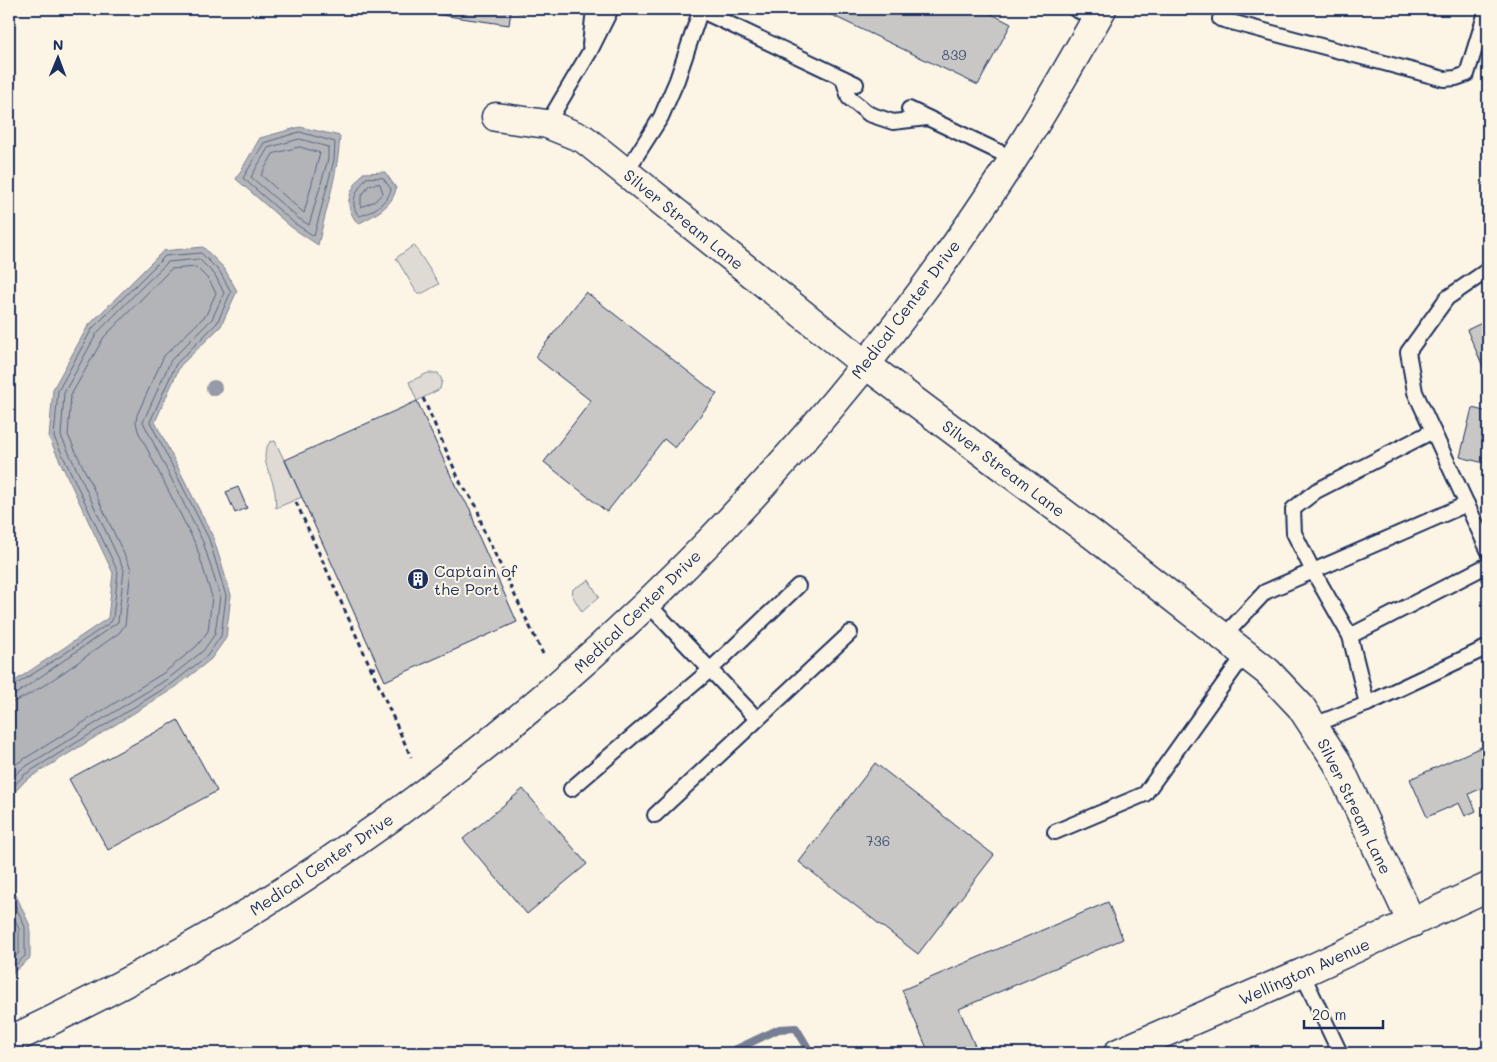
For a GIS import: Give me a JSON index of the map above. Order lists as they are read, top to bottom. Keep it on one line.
{"streets":{"street":["Silver Stream Lane","Medical Center Drive","Wellington Avenue"]},"crossings":[["Silver Stream Lane","Medical Center Drive"],["Silver Stream Lane","Wellington Avenue"]],"places":{"building":["Captain of the Port"]},"house_numbers":["839","736"],"scale_bar":"20 m","north":"top"}
